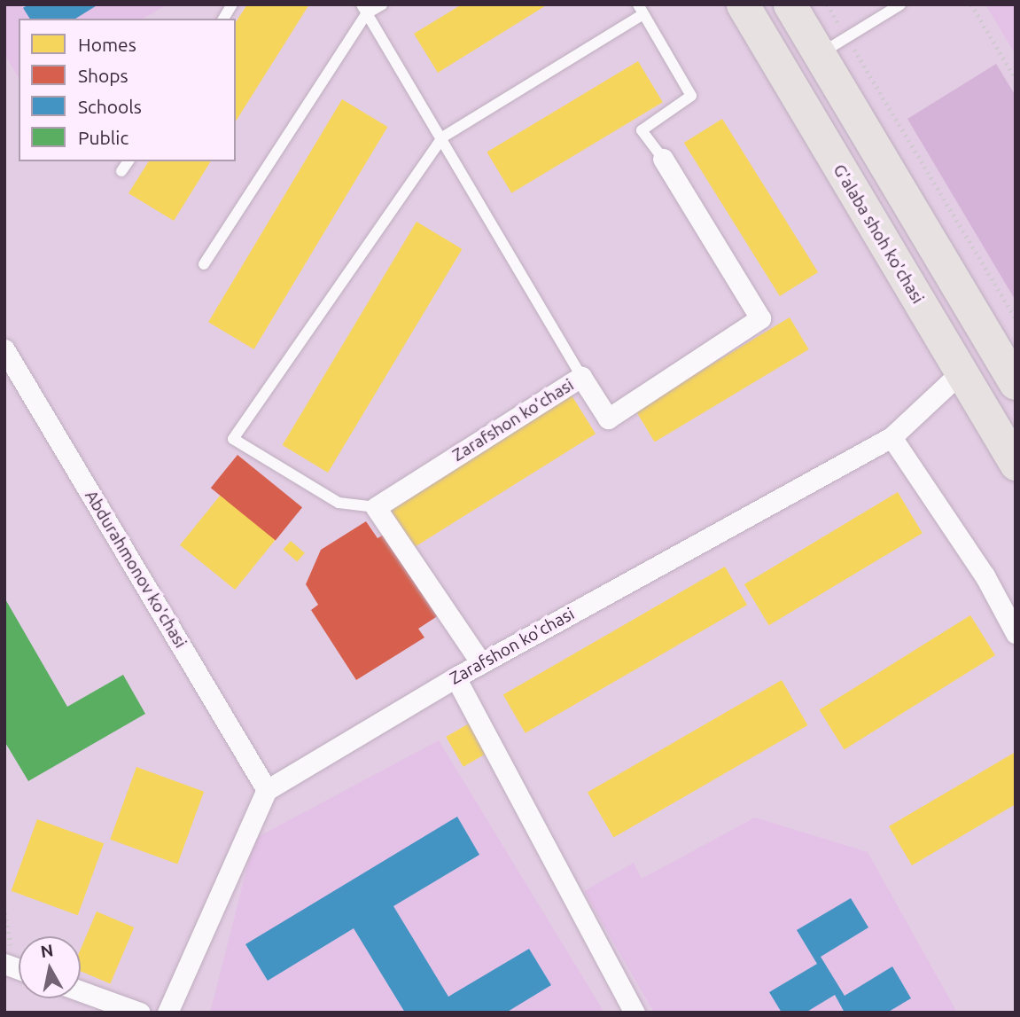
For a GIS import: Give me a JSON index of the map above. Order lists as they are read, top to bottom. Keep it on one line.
{"streets":{"main road":["G'alaba shoh ko'chasi"],"street":["Zarafshon ko‘chasi","Abdurahmonov ko'chasi","Zarafshon ko'chasi"]},"crossings":[["G'alaba shoh ko'chasi","Zarafshon ko'chasi"],["Abdurahmonov ko'chasi","Zarafshon ko'chasi"]],"legend":["Homes","Shops","Schools","Public"],"north":"top"}
